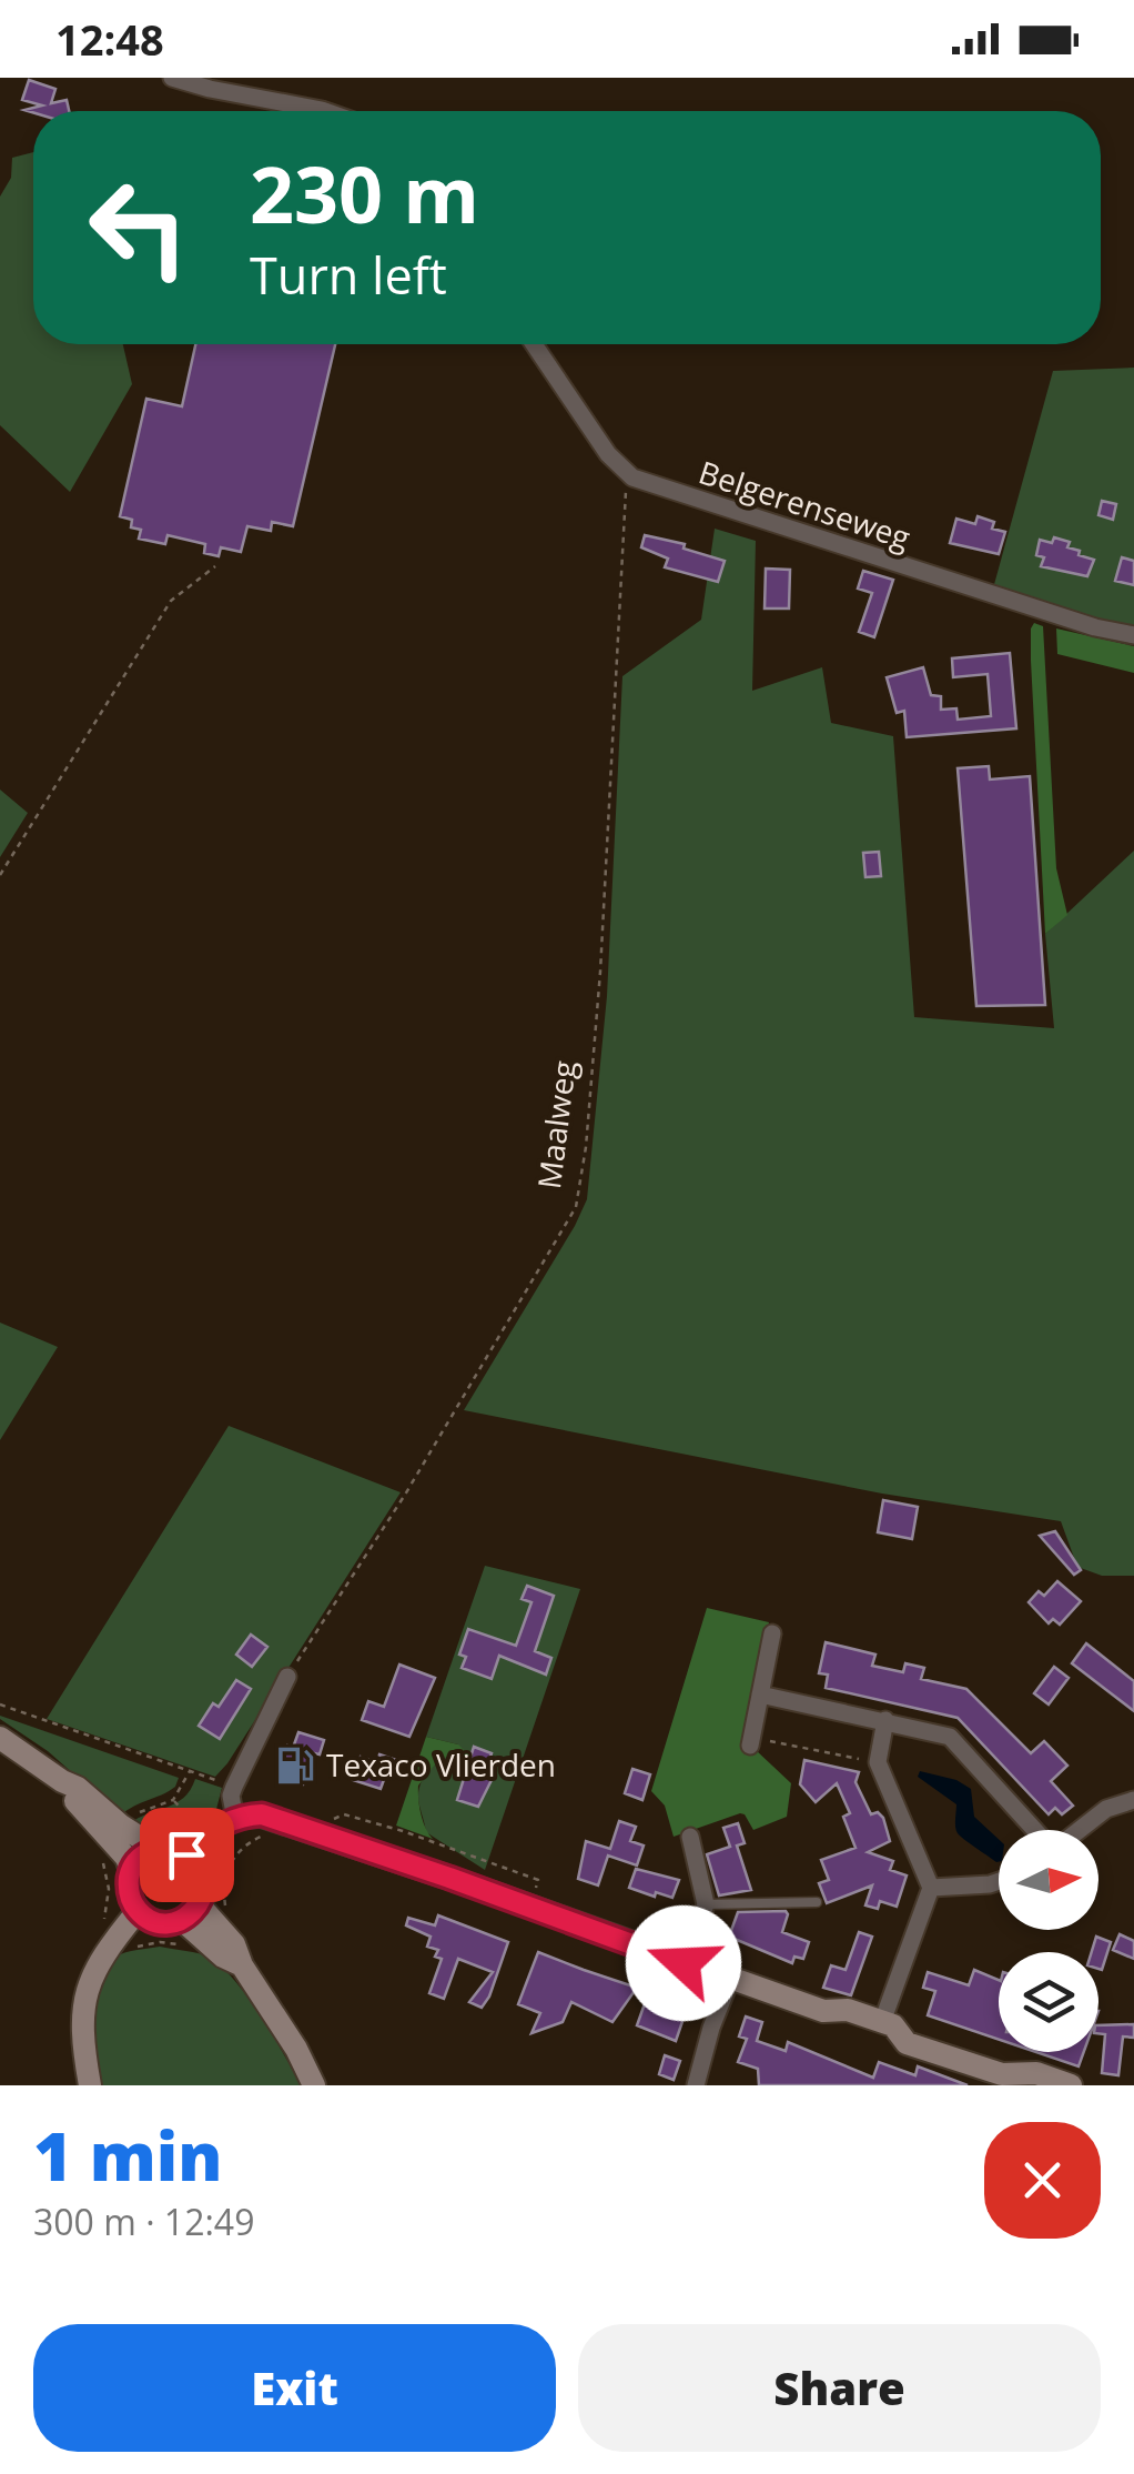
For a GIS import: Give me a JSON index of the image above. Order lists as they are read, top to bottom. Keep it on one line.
{"streets":{"street":["Belgerenseweg"],"path":["Maalweg"]},"crossings":[["Belgerenseweg","Maalweg"]],"places":{"fuel station":["Texaco Vlierden"]},"north":"right","page":{"status":"12:48","turn":["230 m","Turn left"],"heading":["1 min","300 m · 12:49"],"buttons":["Exit","Share"]}}
